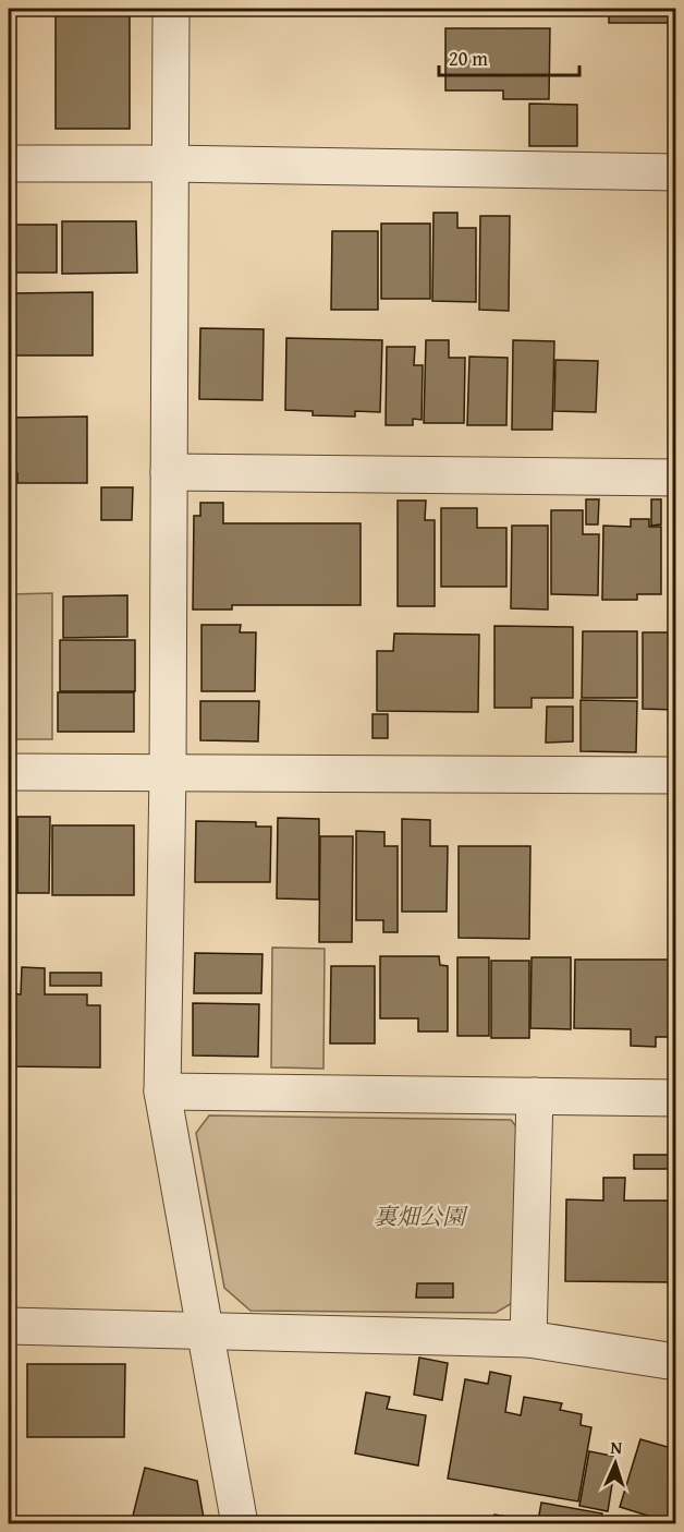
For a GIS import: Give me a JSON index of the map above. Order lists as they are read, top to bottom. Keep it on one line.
{"parks":["裏畑公園"],"scale_bar":"20 m","north":"top"}
